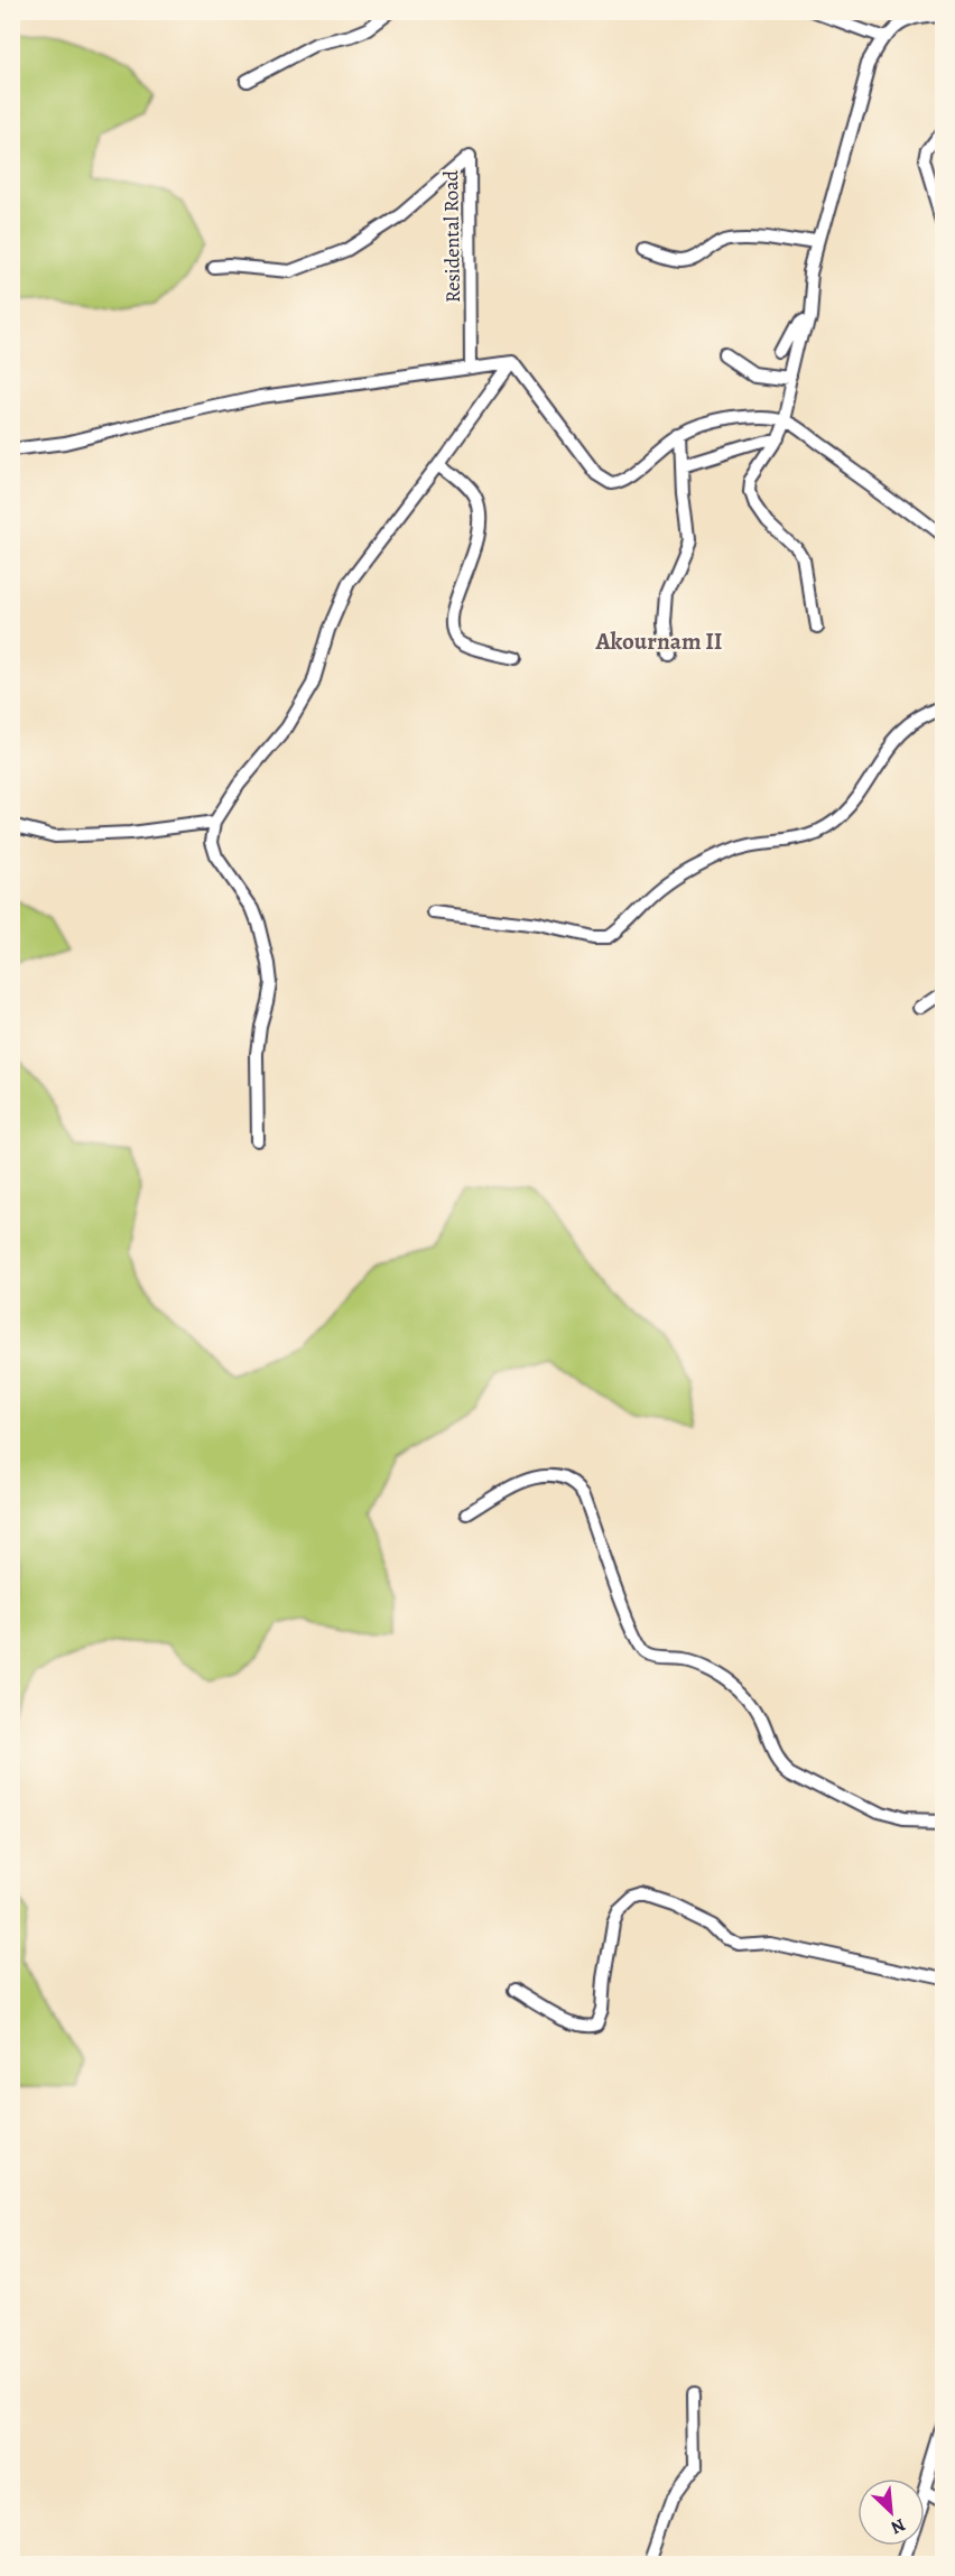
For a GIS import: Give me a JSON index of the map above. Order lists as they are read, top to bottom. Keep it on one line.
{"streets":{"street":["Residental Road"]},"districts":["Akournam II"],"north":"bottom right"}
